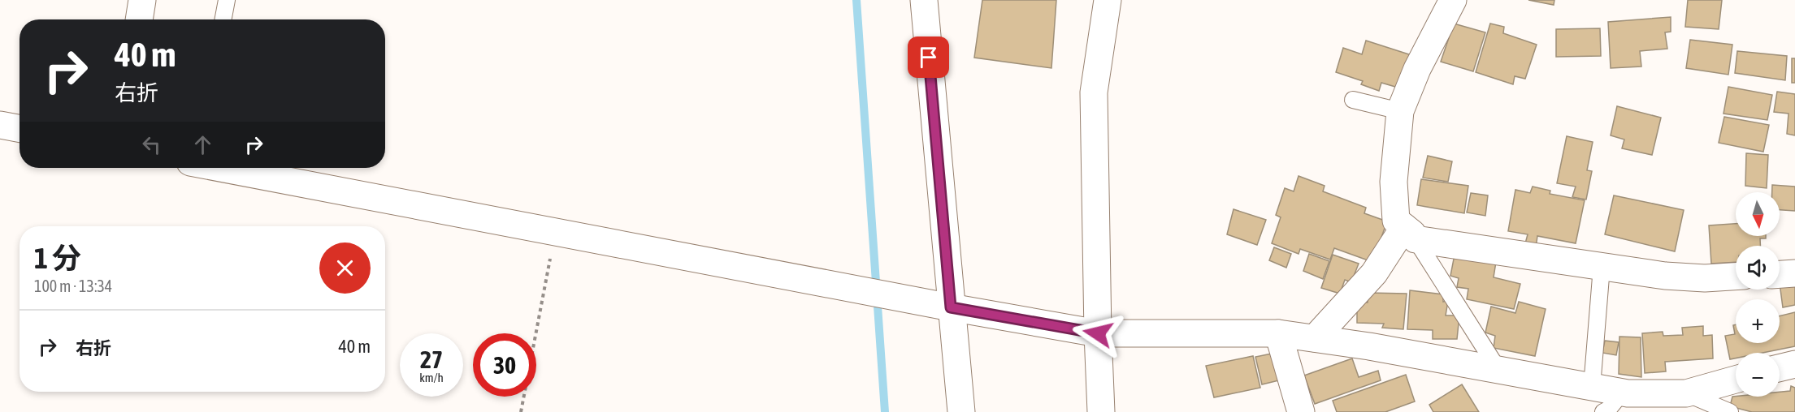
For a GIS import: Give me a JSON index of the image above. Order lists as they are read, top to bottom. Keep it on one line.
{"north":"bottom","page":{"turn":["40 m","右折"],"map_buttons":["+","−"],"heading":["1 分","100 m · 13:34"],"list":[{"name":"右折","value":"40 m"}],"speed":"27 km/h","limit":"30"}}
